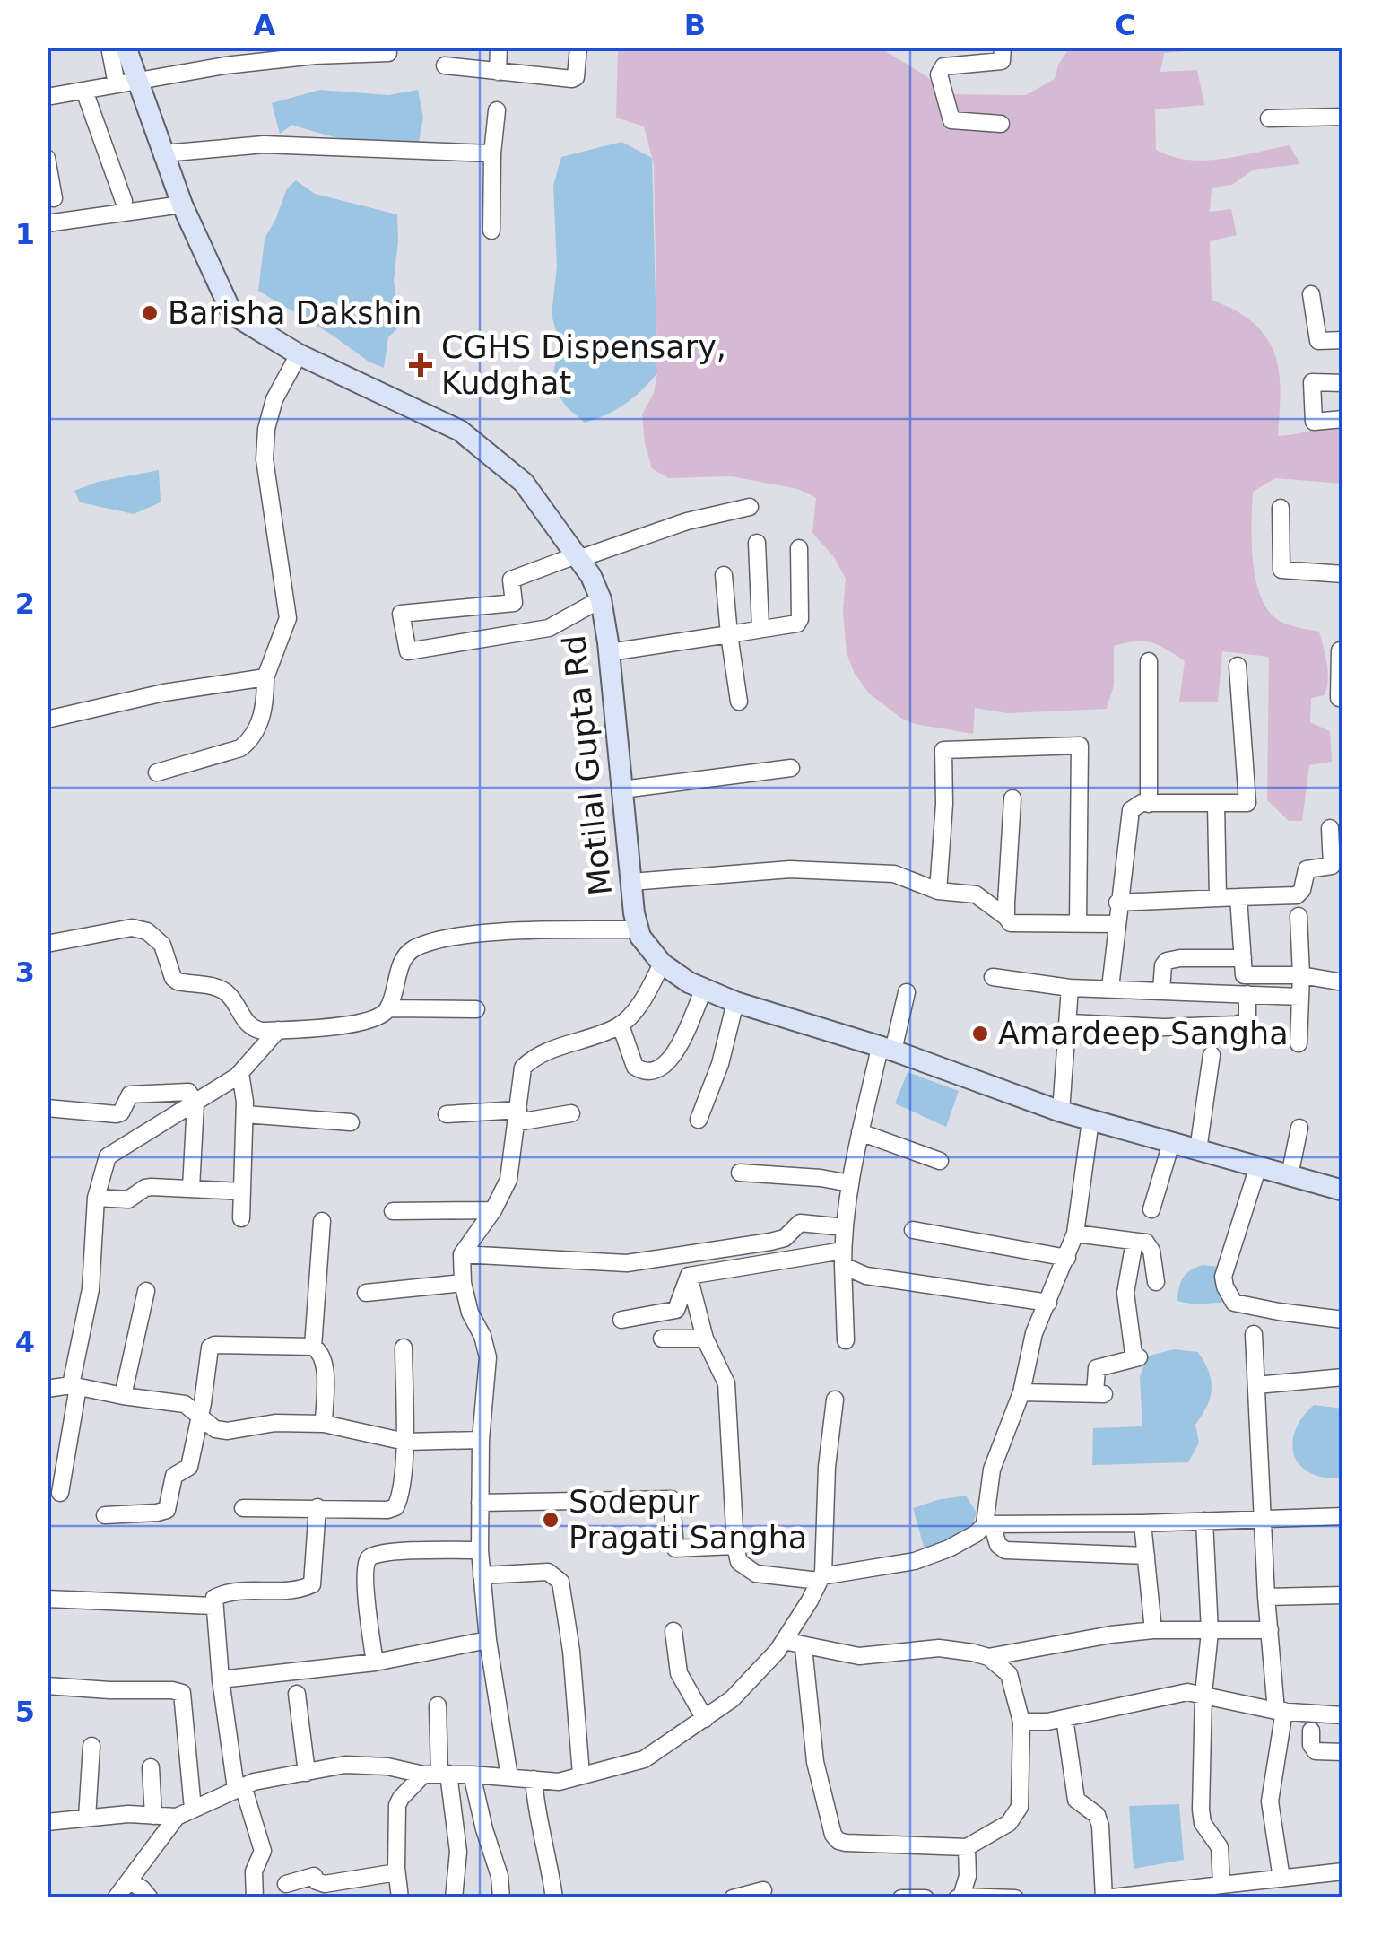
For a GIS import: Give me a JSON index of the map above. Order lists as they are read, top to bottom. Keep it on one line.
{"streets":{"street":["Motilal Gupta Rd"]},"places":{"other":["Barisha Dakshin","Amardeep Sangha","Sodepur Pragati Sangha"],"health":["CGHS Dispensary, Kudghat"]},"grid":{"columns":["A","B","C"],"rows":["1","2","3","4","5"]}}
